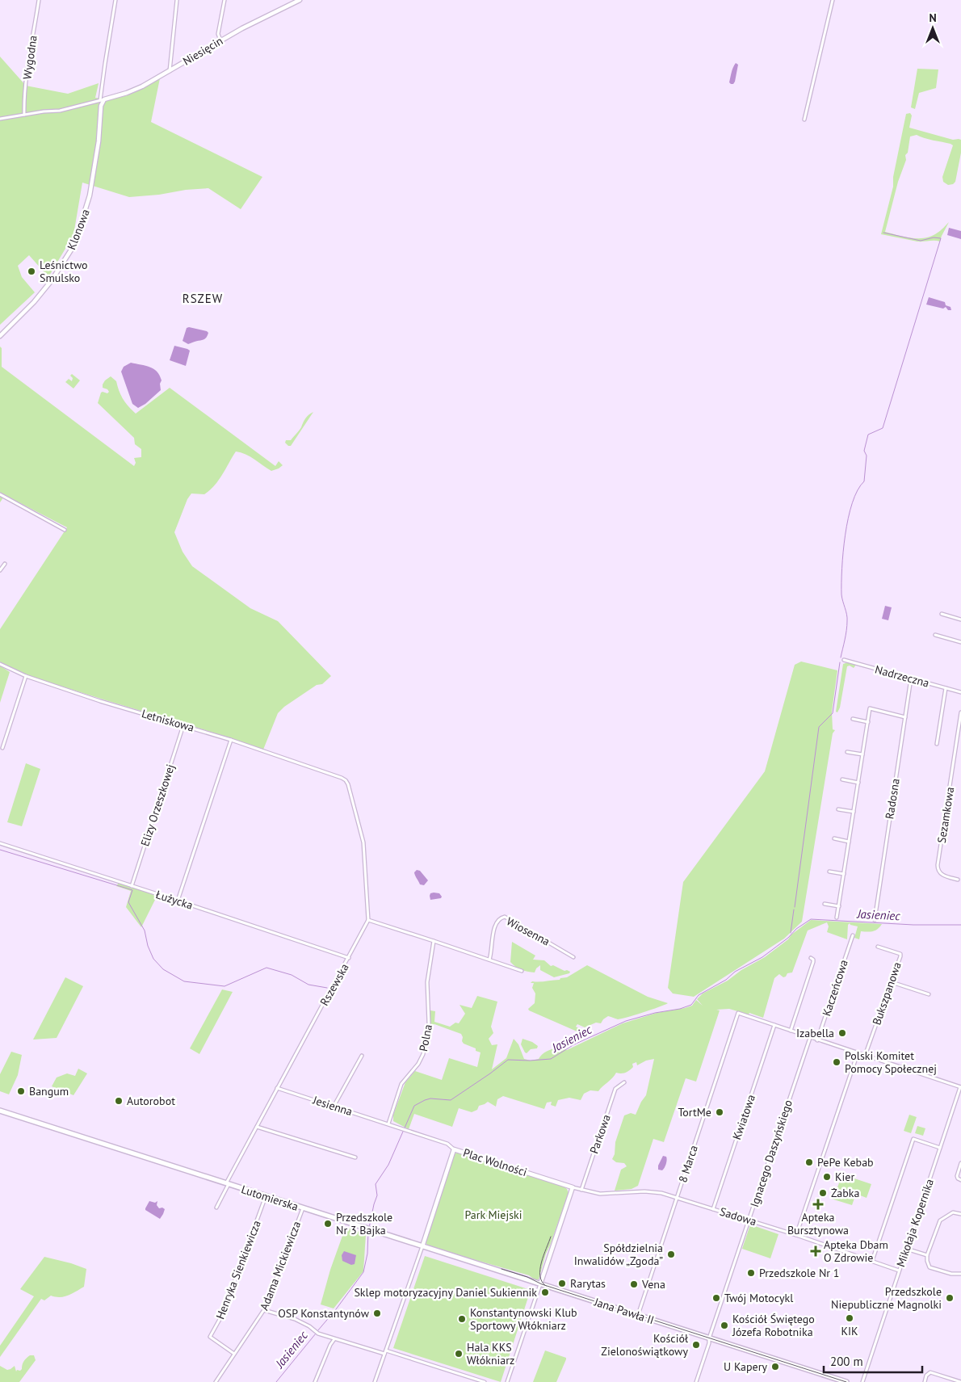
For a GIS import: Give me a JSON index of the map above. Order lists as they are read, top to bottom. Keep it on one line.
{"streets":{"main road":["Lutomierska","Jana Pawła II"],"street":["Niesięcin","Wygodna","Klonowa","Nadrzeczna","Letniskowa","Radosna","Elizy Orzeszkowej","Sezamkowa","Łużycka","Wiosenna","Rszewska","Kaczeńcowa","Bukszpanowa","Polna","Jesienna","Kwiatowa","Parkowa","Ignacego Daszyńskiego","Plac Wolności","8 Marca","Sadowa","Mikołaja Kopernika","Adama Mickiewicza","Henryka Sienkiewicza"]},"crossings":[["Niesięcin","Klonowa"],["Nadrzeczna","Radosna"],["Letniskowa","Elizy Orzeszkowej"],["Letniskowa","Rszewska"],["Elizy Orzeszkowej","Łużycka"],["Łużycka","Rszewska"],["Rszewska","Jesienna"],["Rszewska","Lutomierska"],["Polna","Jesienna"],["Kwiatowa","8 Marca"],["Kwiatowa","Sadowa"],["Parkowa","Sadowa"],["Ignacego Daszyńskiego","Sadowa"],["Ignacego Daszyńskiego","Jana Pawła II"],["Plac Wolności","Lutomierska"],["Plac Wolności","Sadowa"],["8 Marca","Sadowa"],["8 Marca","Jana Pawła II"],["Lutomierska","Adama Mickiewicza"],["Lutomierska","Henryka Sienkiewicza"],["Lutomierska","Jana Pawła II"],["Sadowa","Mikołaja Kopernika"],["Adama Mickiewicza","Henryka Sienkiewicza"]],"districts":["RSZEW"],"water":["Jasieniec"],"parks":["Park Miejski"],"places":{"other":["Leśnictwo Smulsko","Izabella","Polski Komitet Pomocy Społecznej","Bangum","Autorobot","TortMe","PePe Kebab","Kier","Żabka","Przedszkole Nr 3 Bajka","Spółdzielnia Inwalidów „Zgoda”","Przedszkole Nr 1","Rarytas","Vena","Sklep motoryzacyjny Daniel Sukiennik","Twój Motocykl","Przedszkole Niepubliczne Magnolki","OSP Konstantynów","KIK","Konstantynowski Klub Sportowy Włókniarz","Kościół Świętego Józefa Robotnika","Kościół Zielonoświątkowy","Hala KKS Włókniarz","U Kapery"],"health":["Apteka Bursztynowa","Apteka Dbam O Zdrowie"]},"scale_bar":"200 m","north":"top"}
